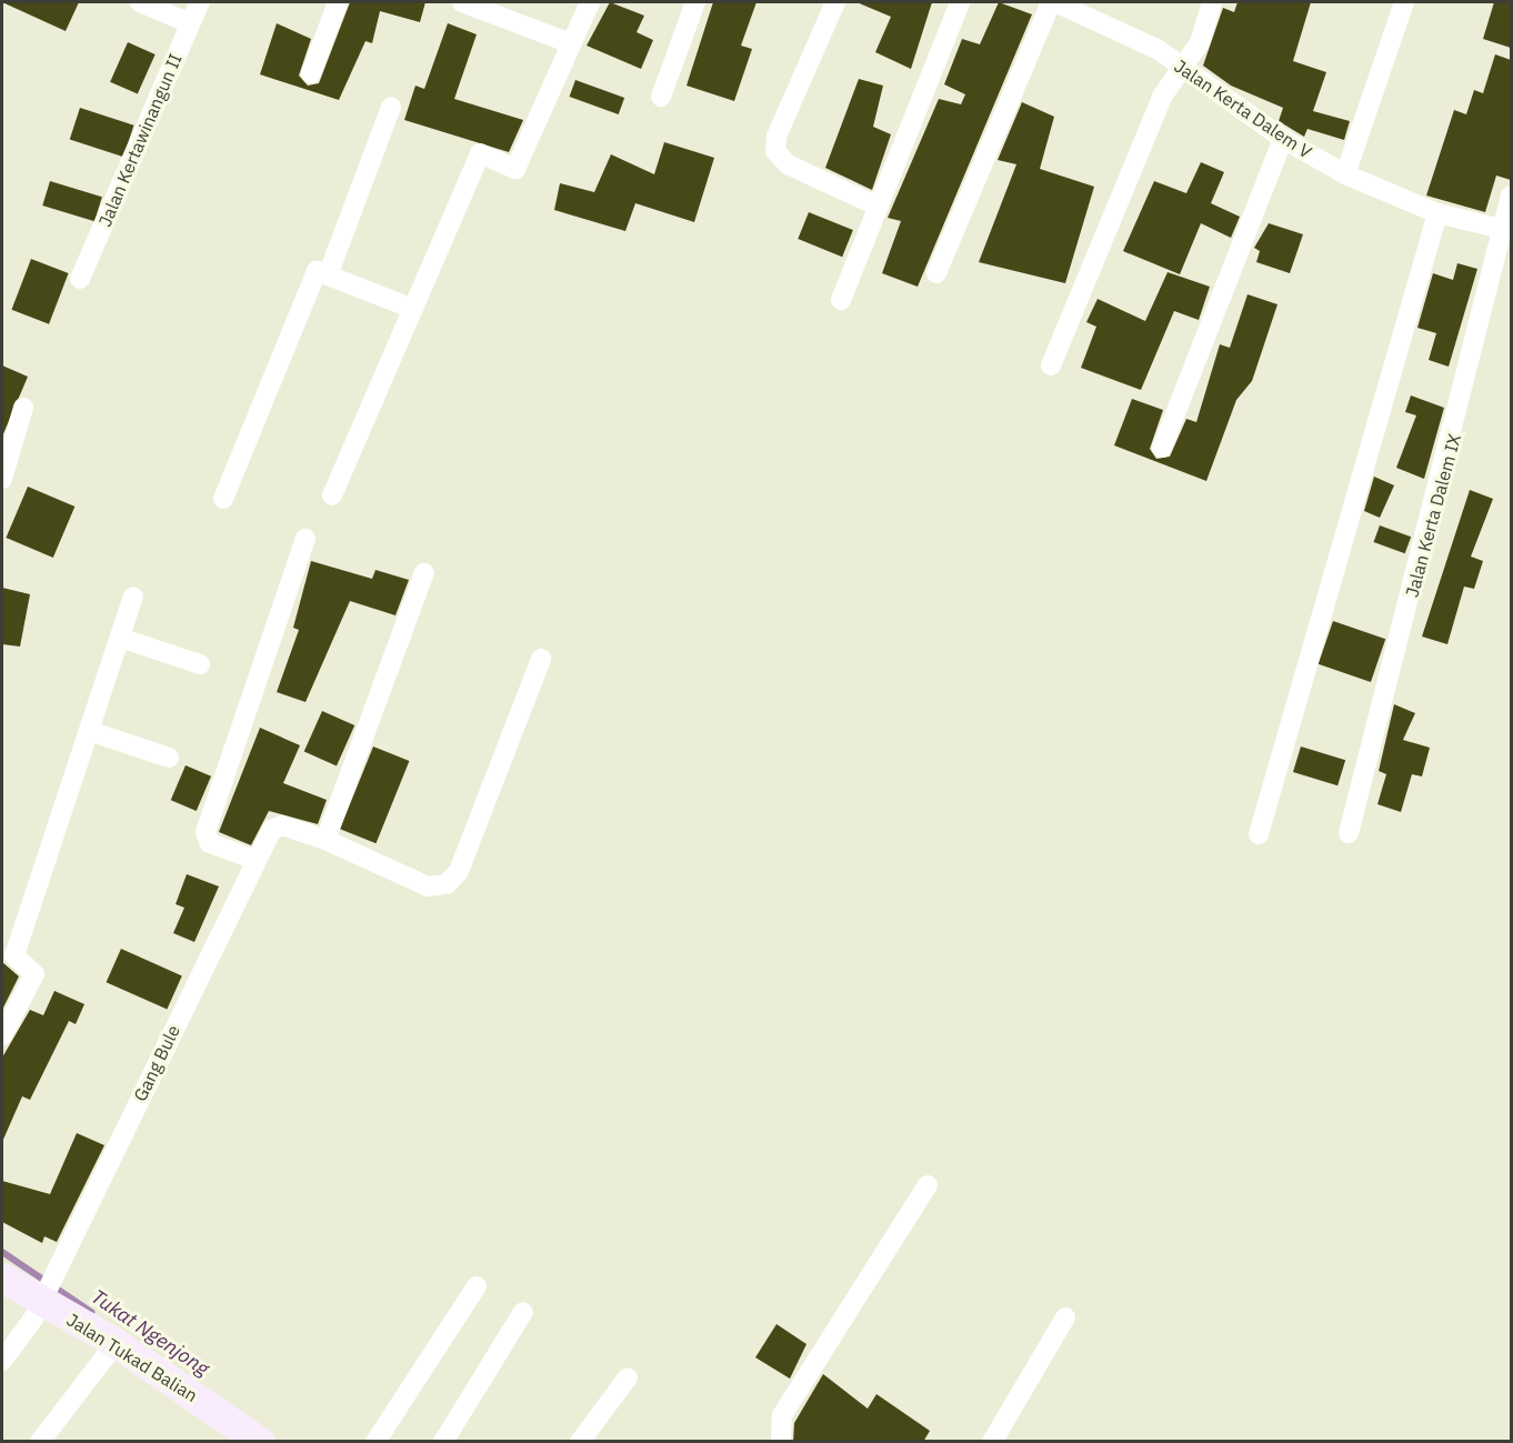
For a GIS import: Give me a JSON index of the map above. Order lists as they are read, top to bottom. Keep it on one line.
{"streets":{"street":["Jalan Kerta Dalem V","Jalan Kertawinangun II","Jalan Kerta Dalem IX","Gang Bule","Jalan Tukad Balian"]},"crossings":[["Jalan Kerta Dalem V","Jalan Kerta Dalem IX"],["Gang Bule","Jalan Tukad Balian"]],"water":["Tukat Ngenjong"]}
